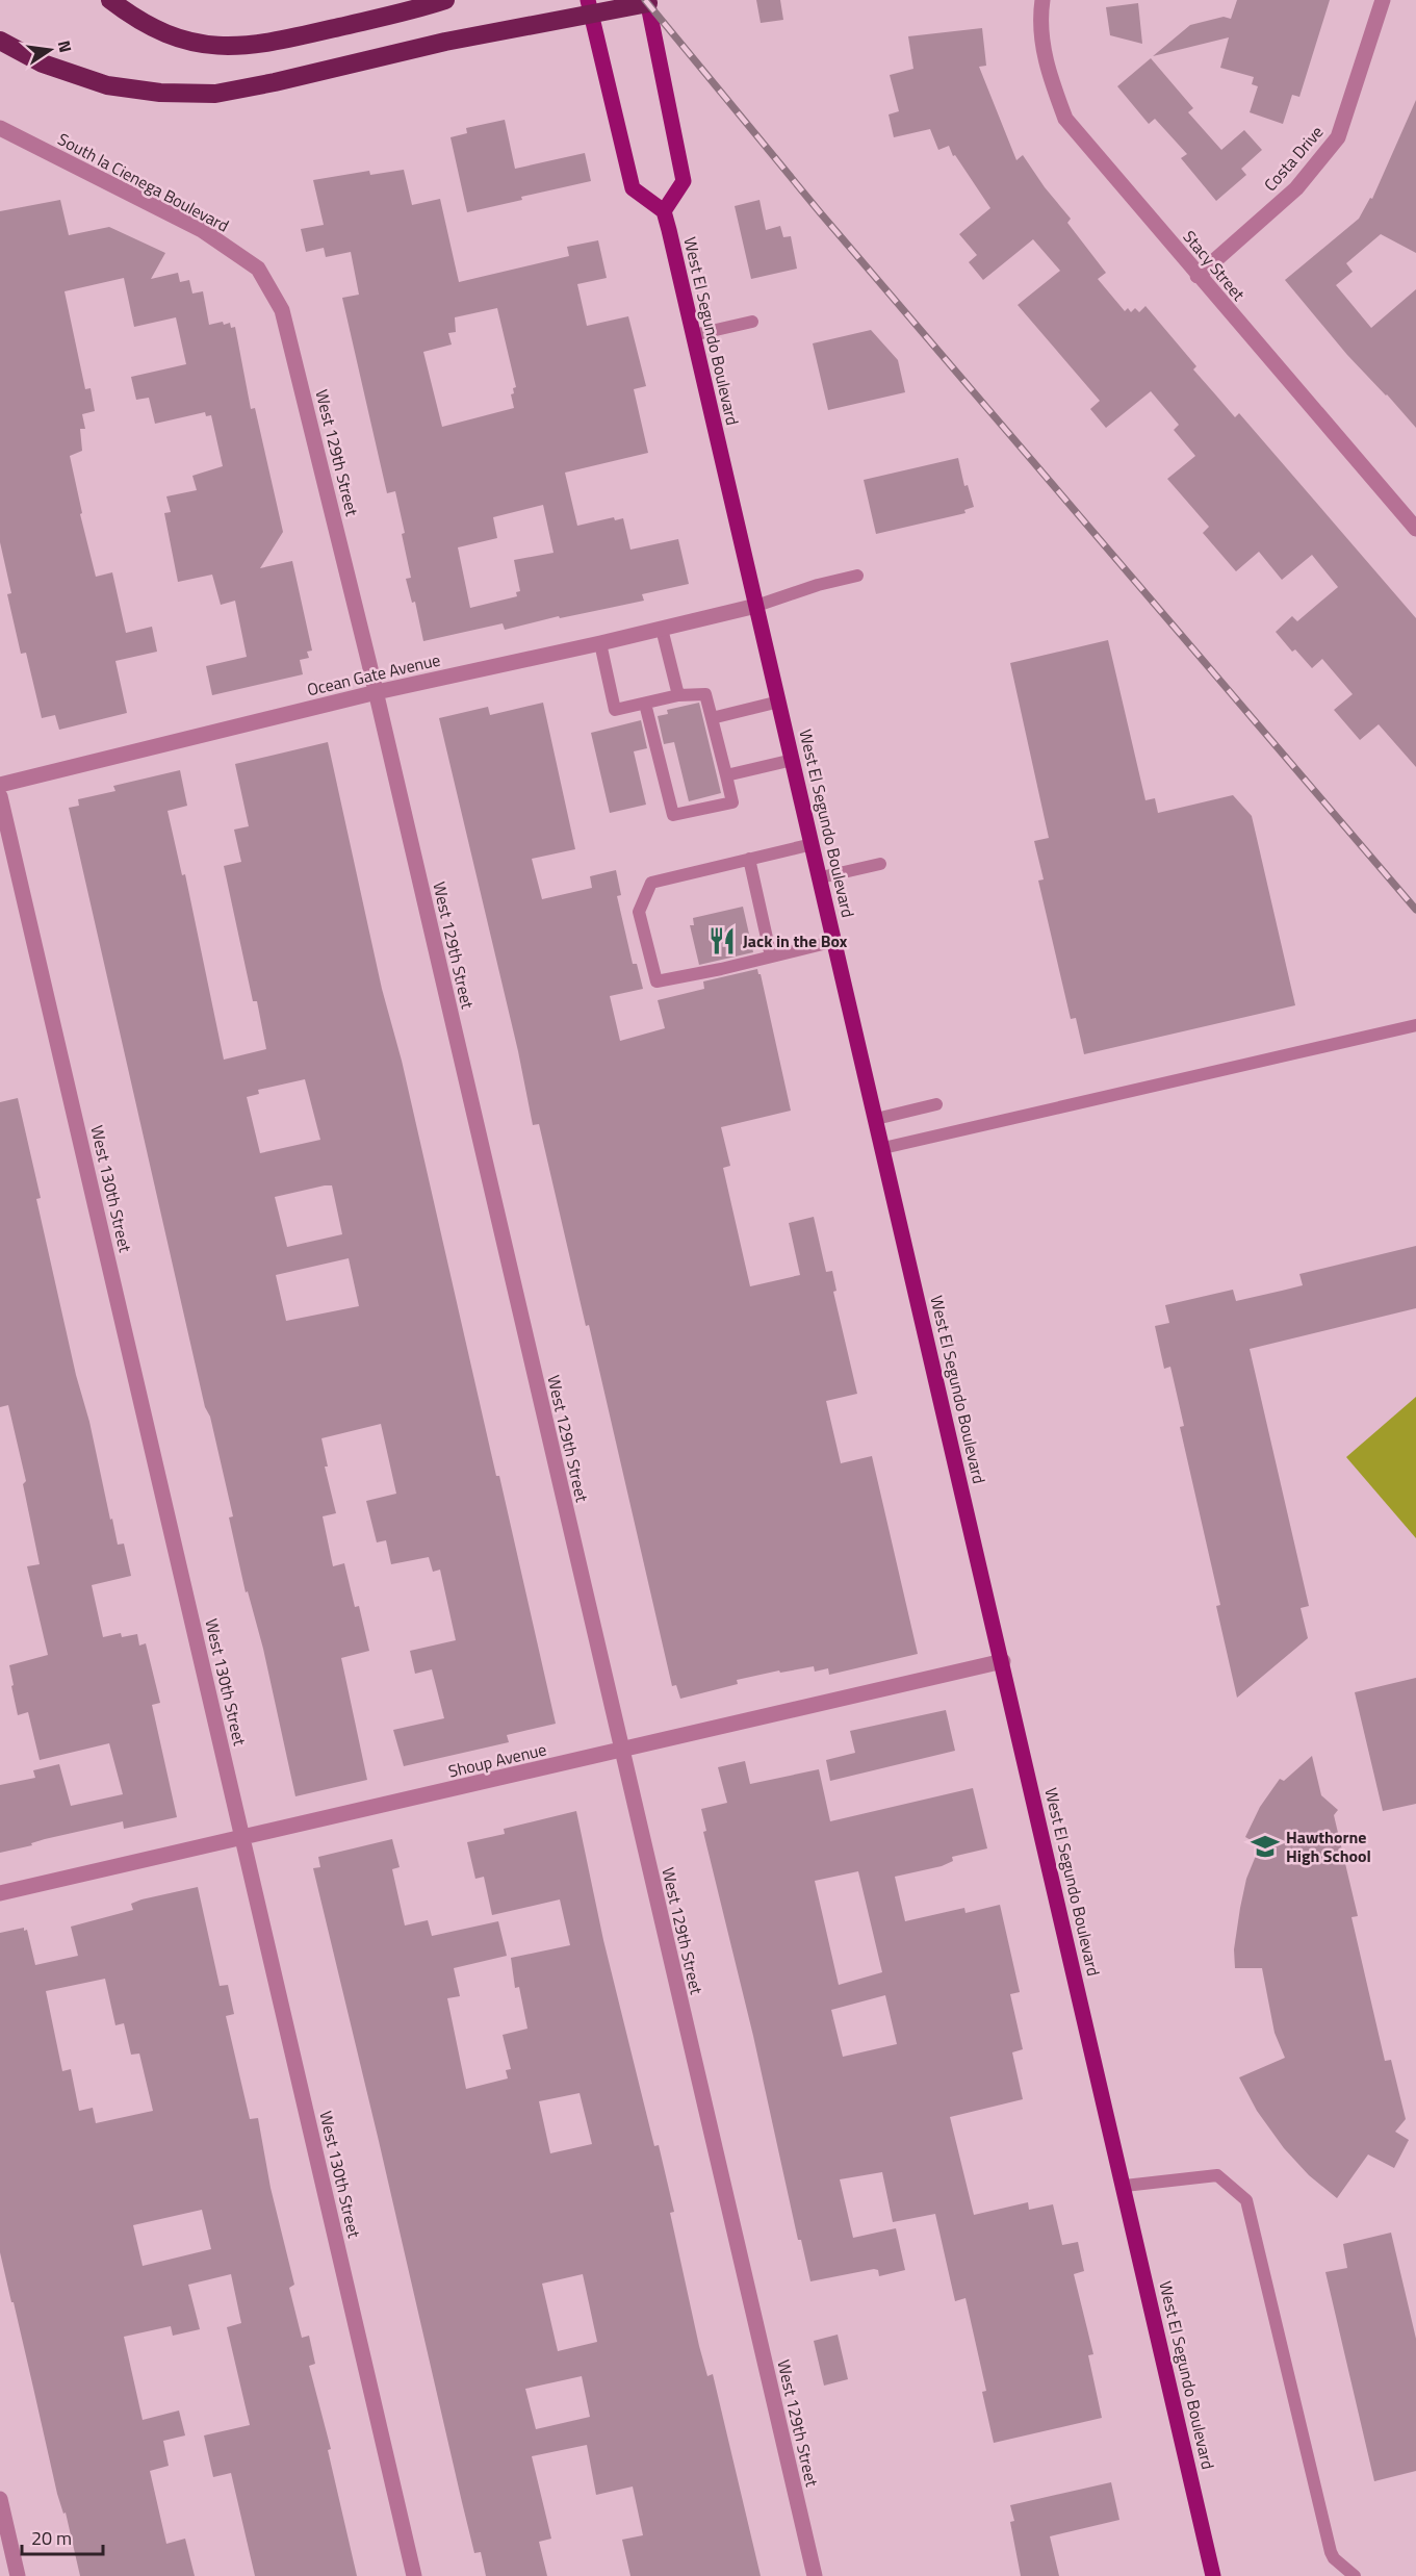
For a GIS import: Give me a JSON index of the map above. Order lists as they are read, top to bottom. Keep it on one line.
{"streets":{"main road":["West El Segundo Boulevard"],"street":["Costa Drive","South la Cienega Boulevard","Stacy Street","West 129th Street","Ocean Gate Avenue","West 130th Street","Shoup Avenue"]},"crossings":[["Costa Drive","Stacy Street"],["South la Cienega Boulevard","West 129th Street"],["West El Segundo Boulevard","Ocean Gate Avenue"],["West El Segundo Boulevard","Shoup Avenue"],["West 129th Street","Ocean Gate Avenue"],["West 129th Street","Shoup Avenue"],["West 130th Street","Shoup Avenue"]],"places":{"restaurant":["Jack in the Box"],"school or university":["Hawthorne High School"]},"scale_bar":"20 m","north":"right"}
